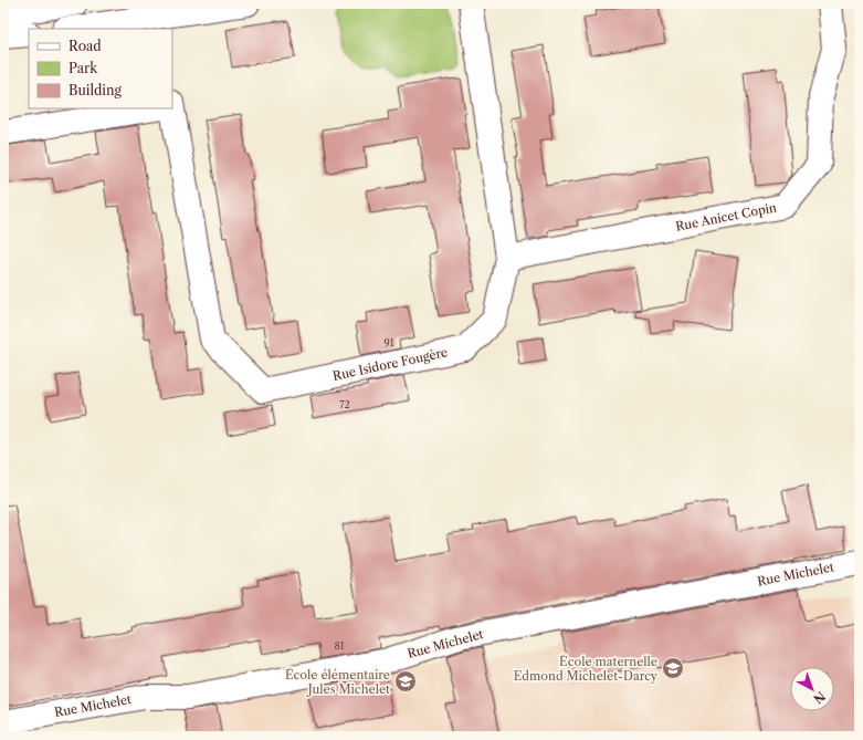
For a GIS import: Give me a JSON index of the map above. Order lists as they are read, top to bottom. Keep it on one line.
{"streets":{"street":["Rue Anicet Copin","Rue Isidore Fougère","Rue Michelet"]},"crossings":[["Rue Anicet Copin","Rue Isidore Fougère"]],"places":{"school or university":["École maternelle Edmond Michelet-Darcy","École élémentaire Jules Michelet"]},"house_numbers":["91","72","81"],"legend":["Road","Park","Building"],"north":"bottom right"}
